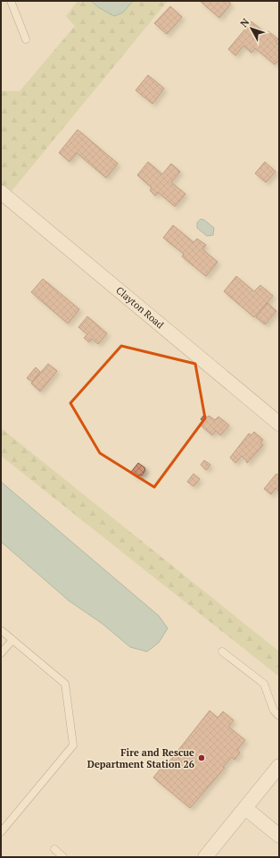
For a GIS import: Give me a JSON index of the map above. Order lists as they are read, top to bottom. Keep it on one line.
{"streets":{"street":["Clayton Road"]},"places":["Fire and Rescue Department Station 26"],"north":"top left"}
